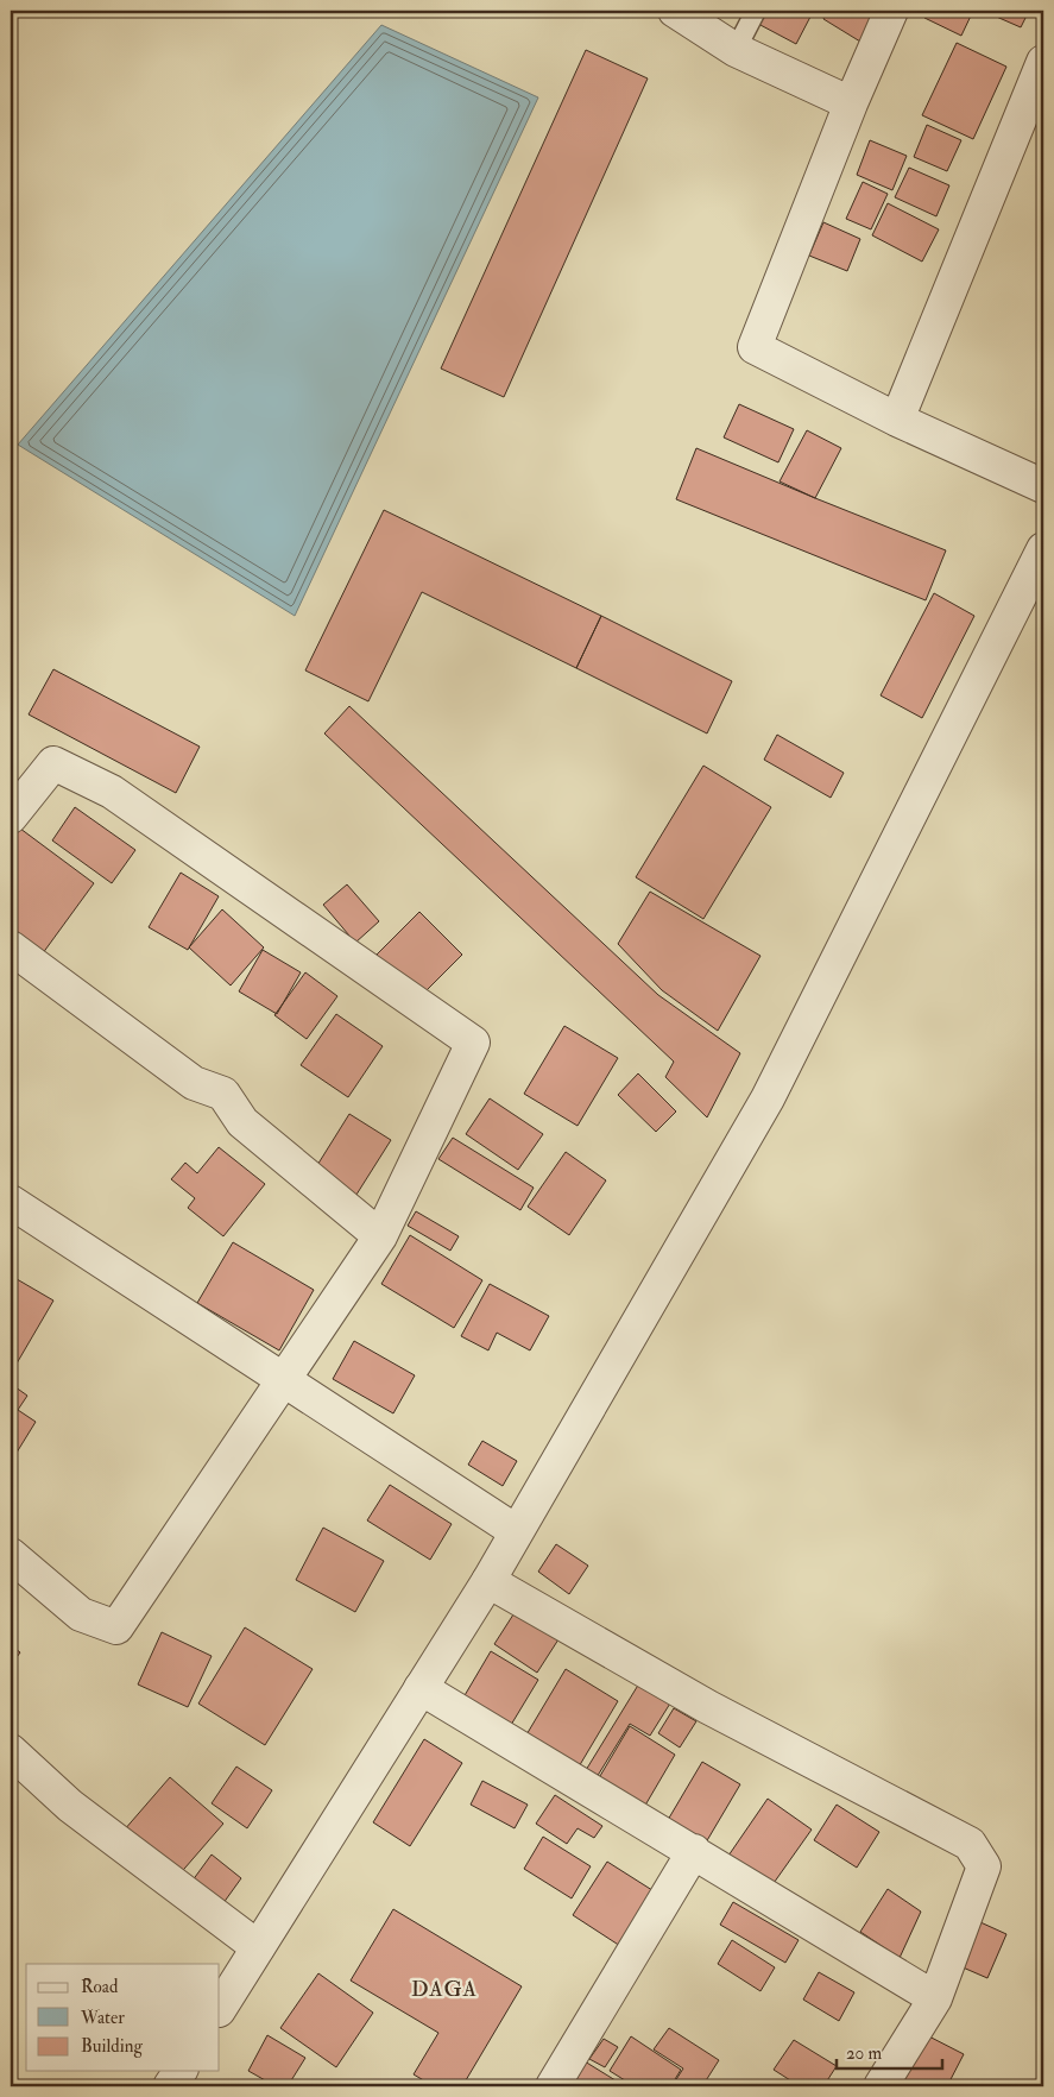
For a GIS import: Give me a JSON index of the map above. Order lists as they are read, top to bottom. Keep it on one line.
{"districts":["DAGA"],"legend":["Road","Water","Building"],"scale_bar":"20 m"}
